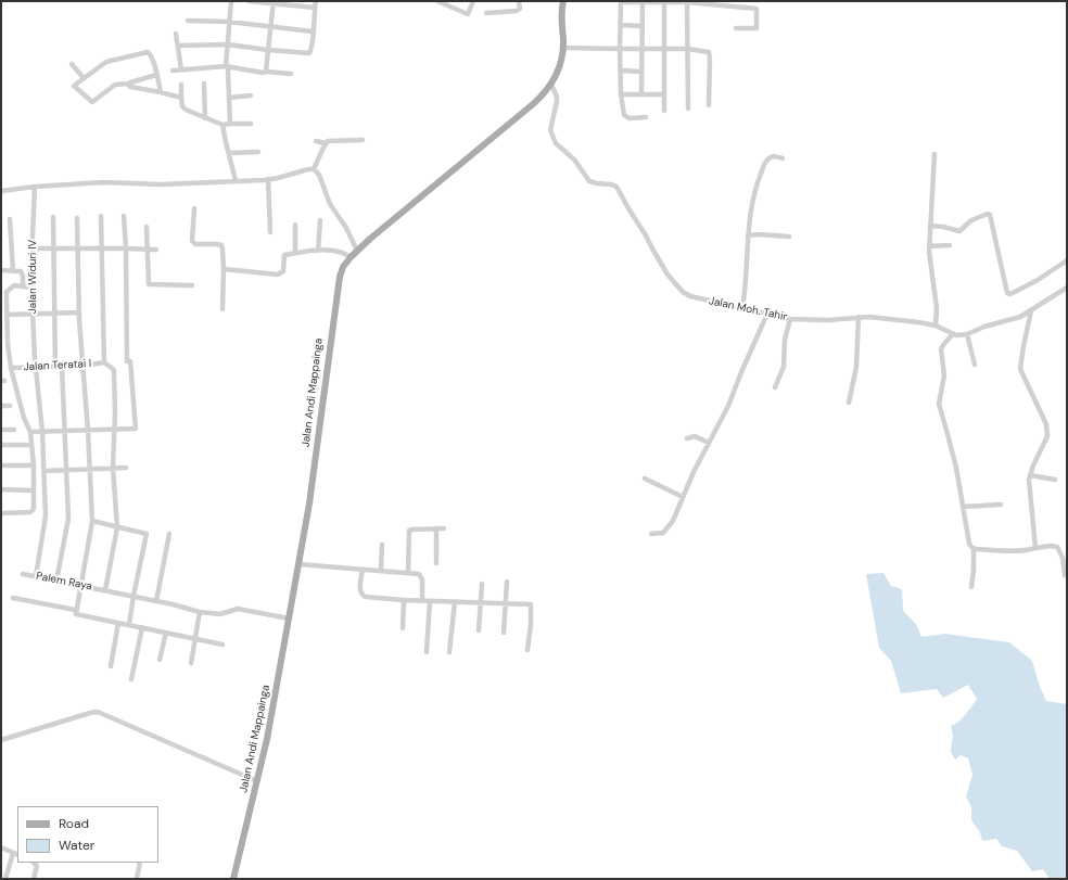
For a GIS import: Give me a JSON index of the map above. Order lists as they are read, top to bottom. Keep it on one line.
{"streets":{"main road":["Jalan Andi Mappainga"],"street":["Jalan Widuri IV","Jalan Moh. Tahir","Jalan Teratai I","Palem Raya"]},"crossings":[["Jalan Widuri IV","Jalan Teratai I"],["Jalan Widuri IV","Palem Raya"],["Jalan Moh. Tahir","Jalan Andi Mappainga"],["Jalan Andi Mappainga","Palem Raya"]],"legend":["Road","Water"]}
